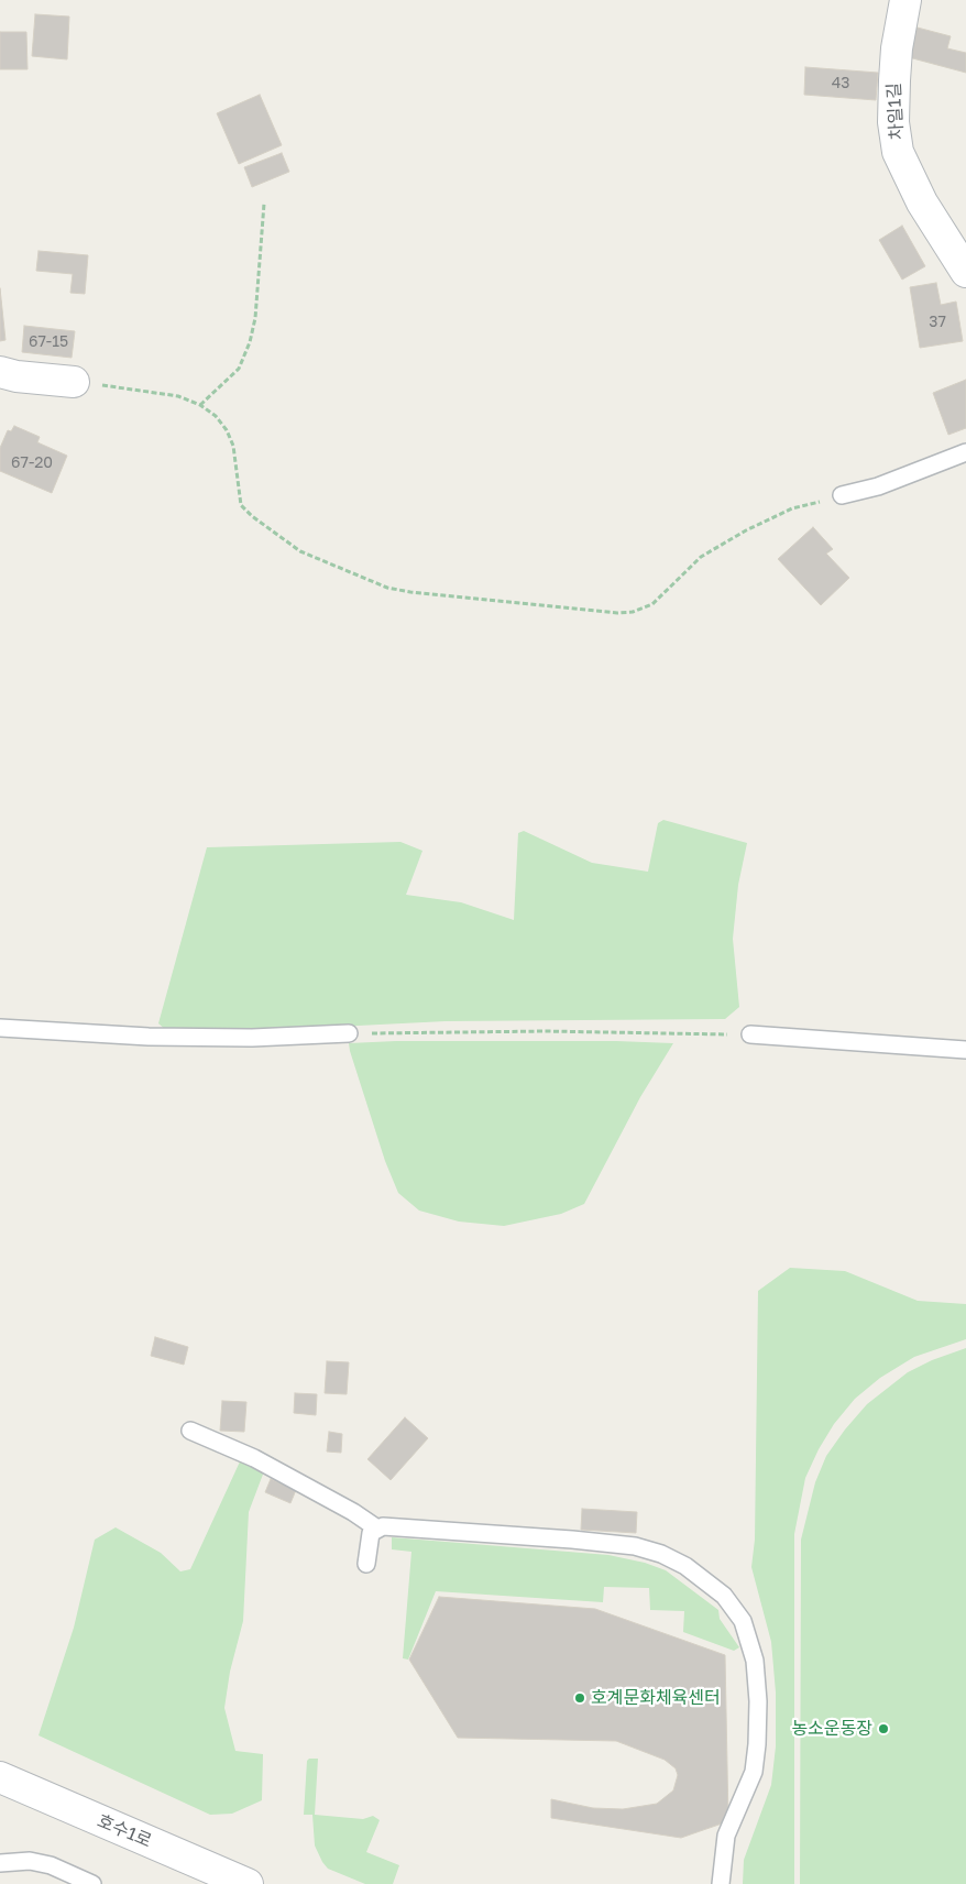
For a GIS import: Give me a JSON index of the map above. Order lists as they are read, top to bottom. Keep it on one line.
{"streets":{"street":["차일1길","호수1로"]},"places":["호계문화체육센터","농소운동장"],"house_numbers":["43","37","67-15","67-20"]}
